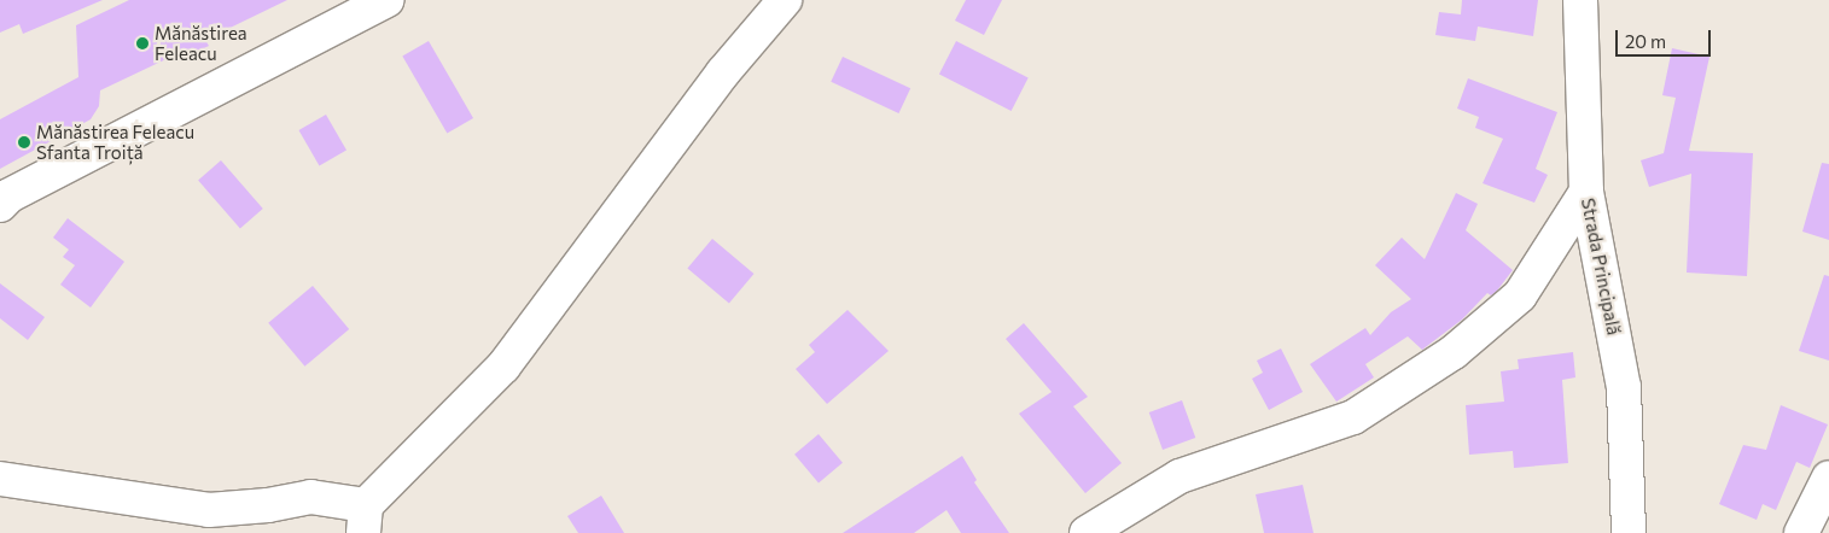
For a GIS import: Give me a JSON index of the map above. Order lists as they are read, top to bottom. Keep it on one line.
{"streets":{"street":["Strada Principală"]},"places":["Mănăstirea Feleacu","Mănăstirea Feleacu Sfanta Troiță"],"scale_bar":"20 m"}
